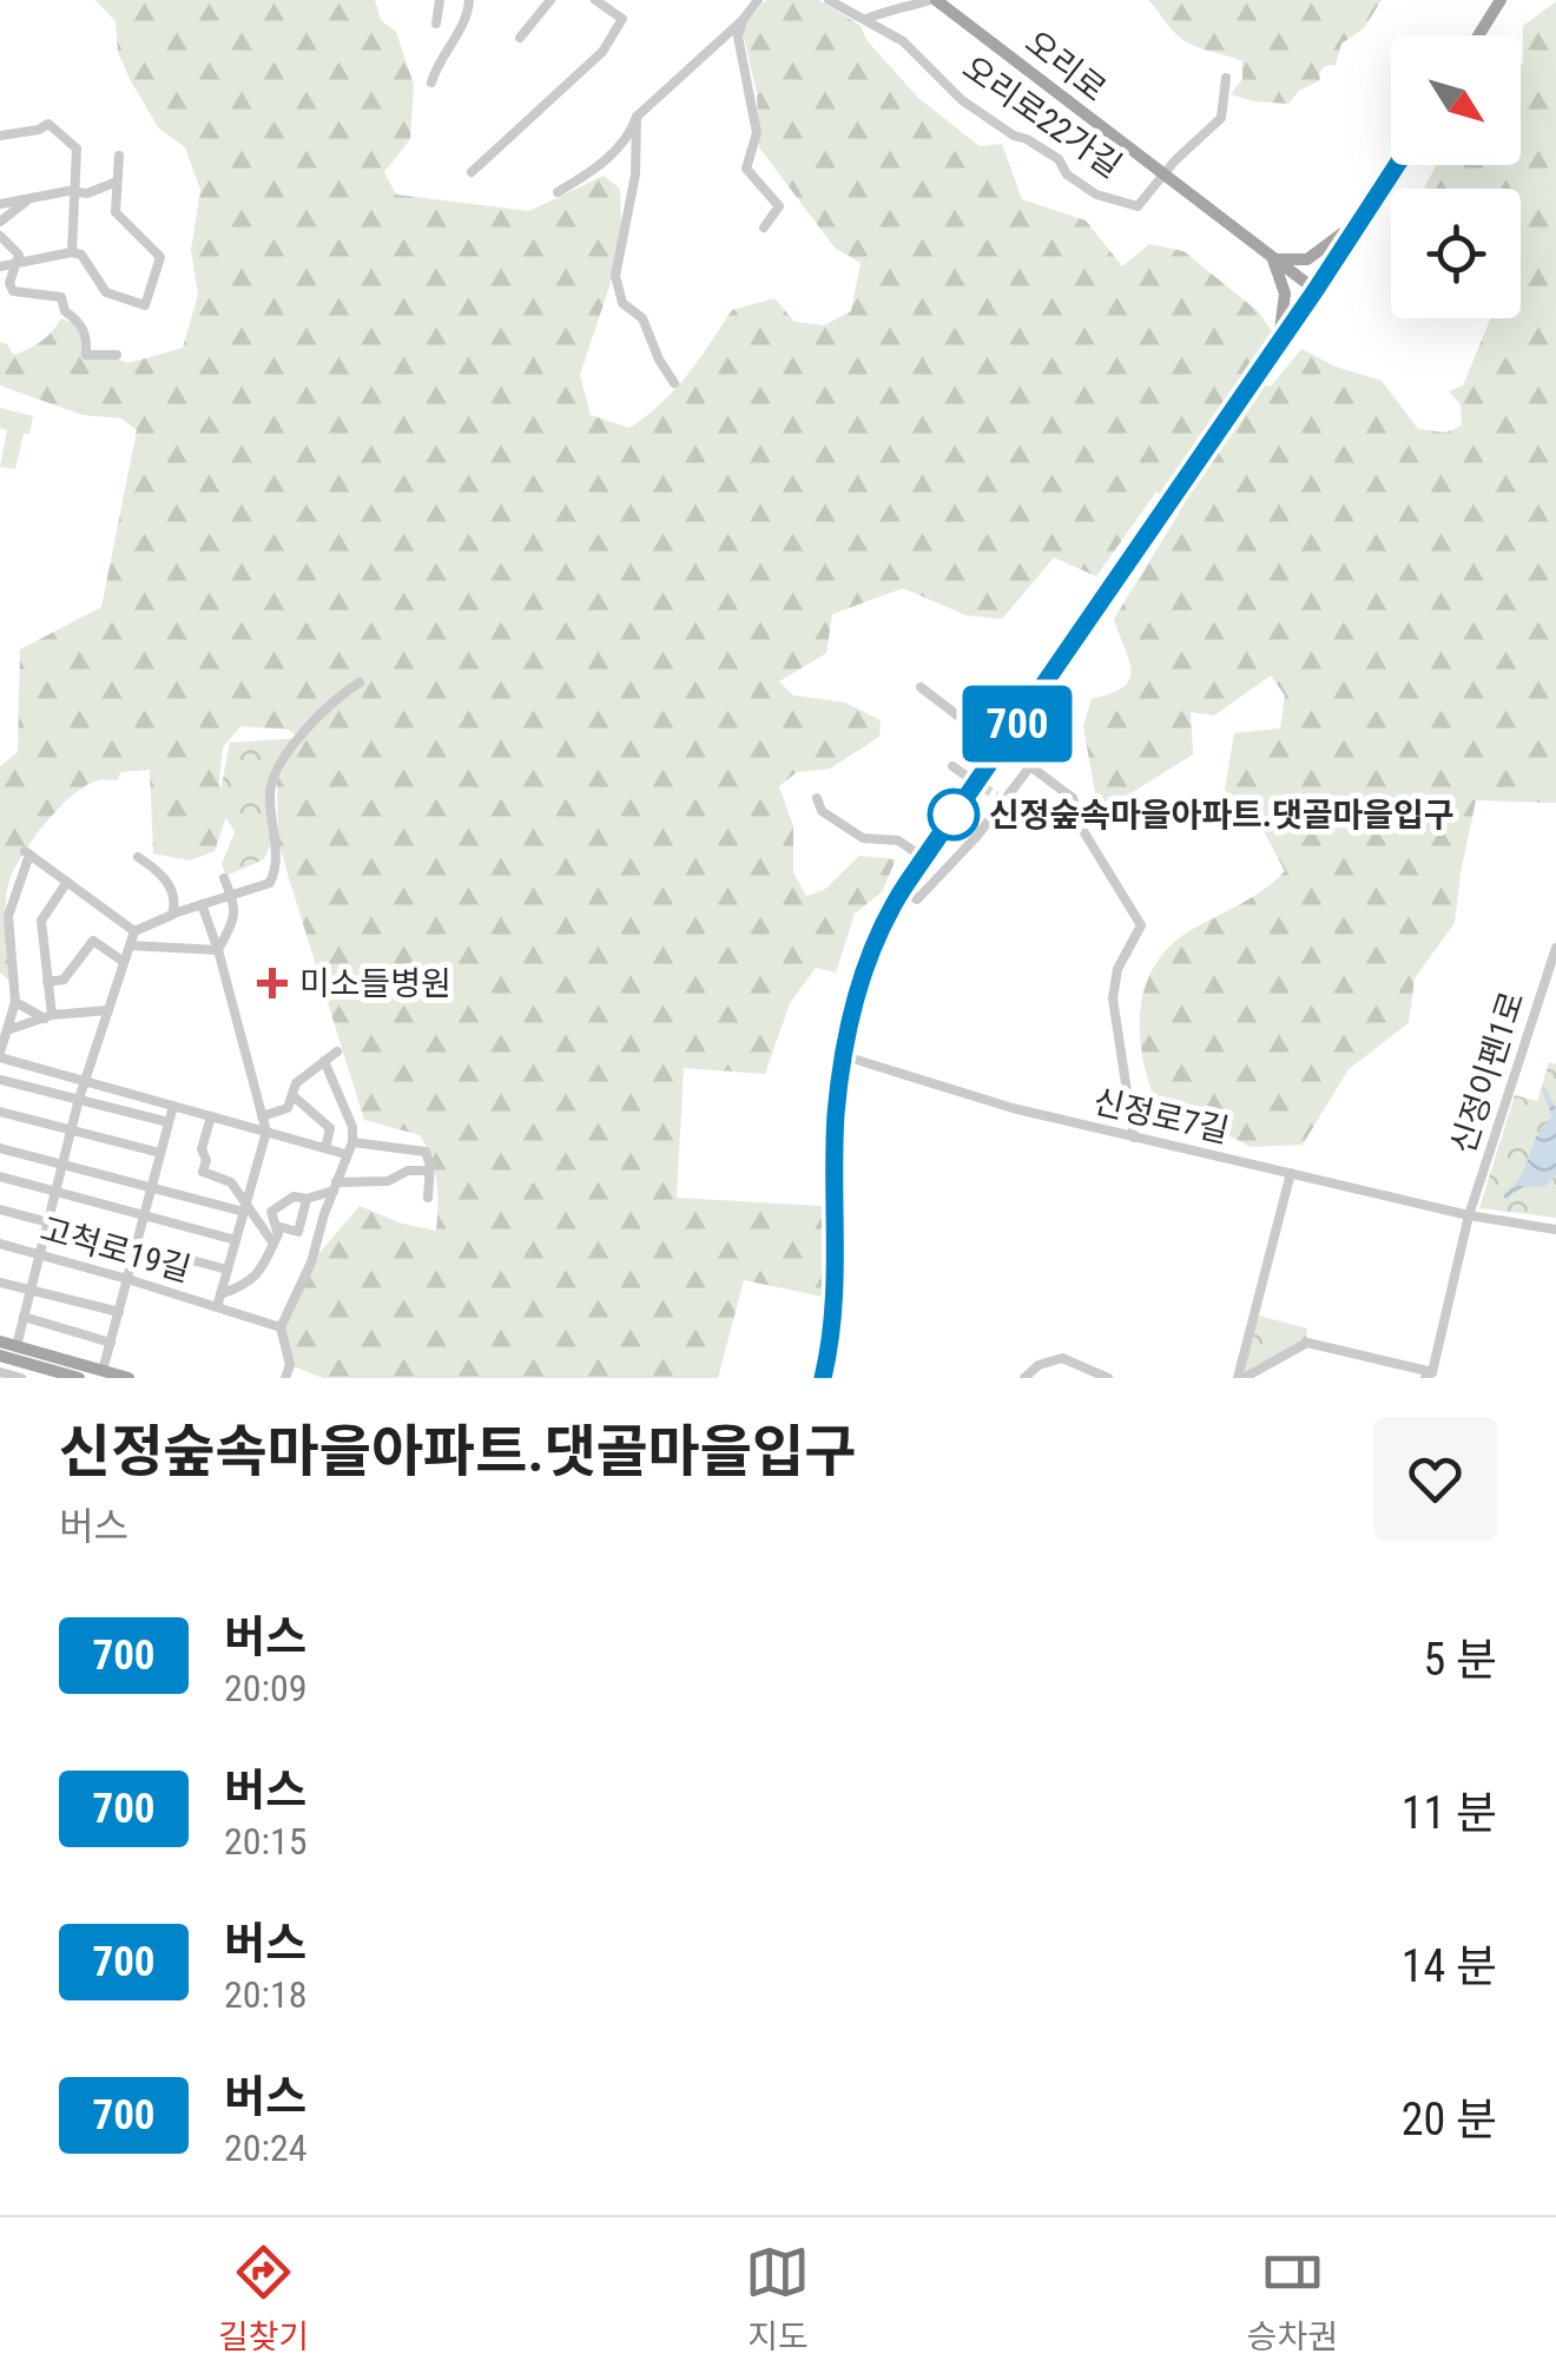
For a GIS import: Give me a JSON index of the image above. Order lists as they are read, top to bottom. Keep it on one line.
{"streets":{"main road":["오리로"],"street":["오리로22가길","신정이펜1로","신정로7길","고척로19길"]},"crossings":[["오리로","오리로22가길"],["신정이펜1로","신정로7길"]],"places":{"other":["신정숲속마을아파트.댓골마을입구"],"health":["미소들병원"]},"lines":["bus line 700"],"north":"bottom right","page":{"on_map":"700","heading":["신정숲속마을아파트.댓골마을입구","버스"],"list":[{"mark":"700","name":"버스","note":"20:09","value":"5 분"},{"mark":"700","name":"버스","note":"20:15","value":"11 분"},{"mark":"700","name":"버스","note":"20:18","value":"14 분"},{"mark":"700","name":"버스","note":"20:24","value":"20 분"}],"tabs":["길찾기","지도","승차권"]}}
